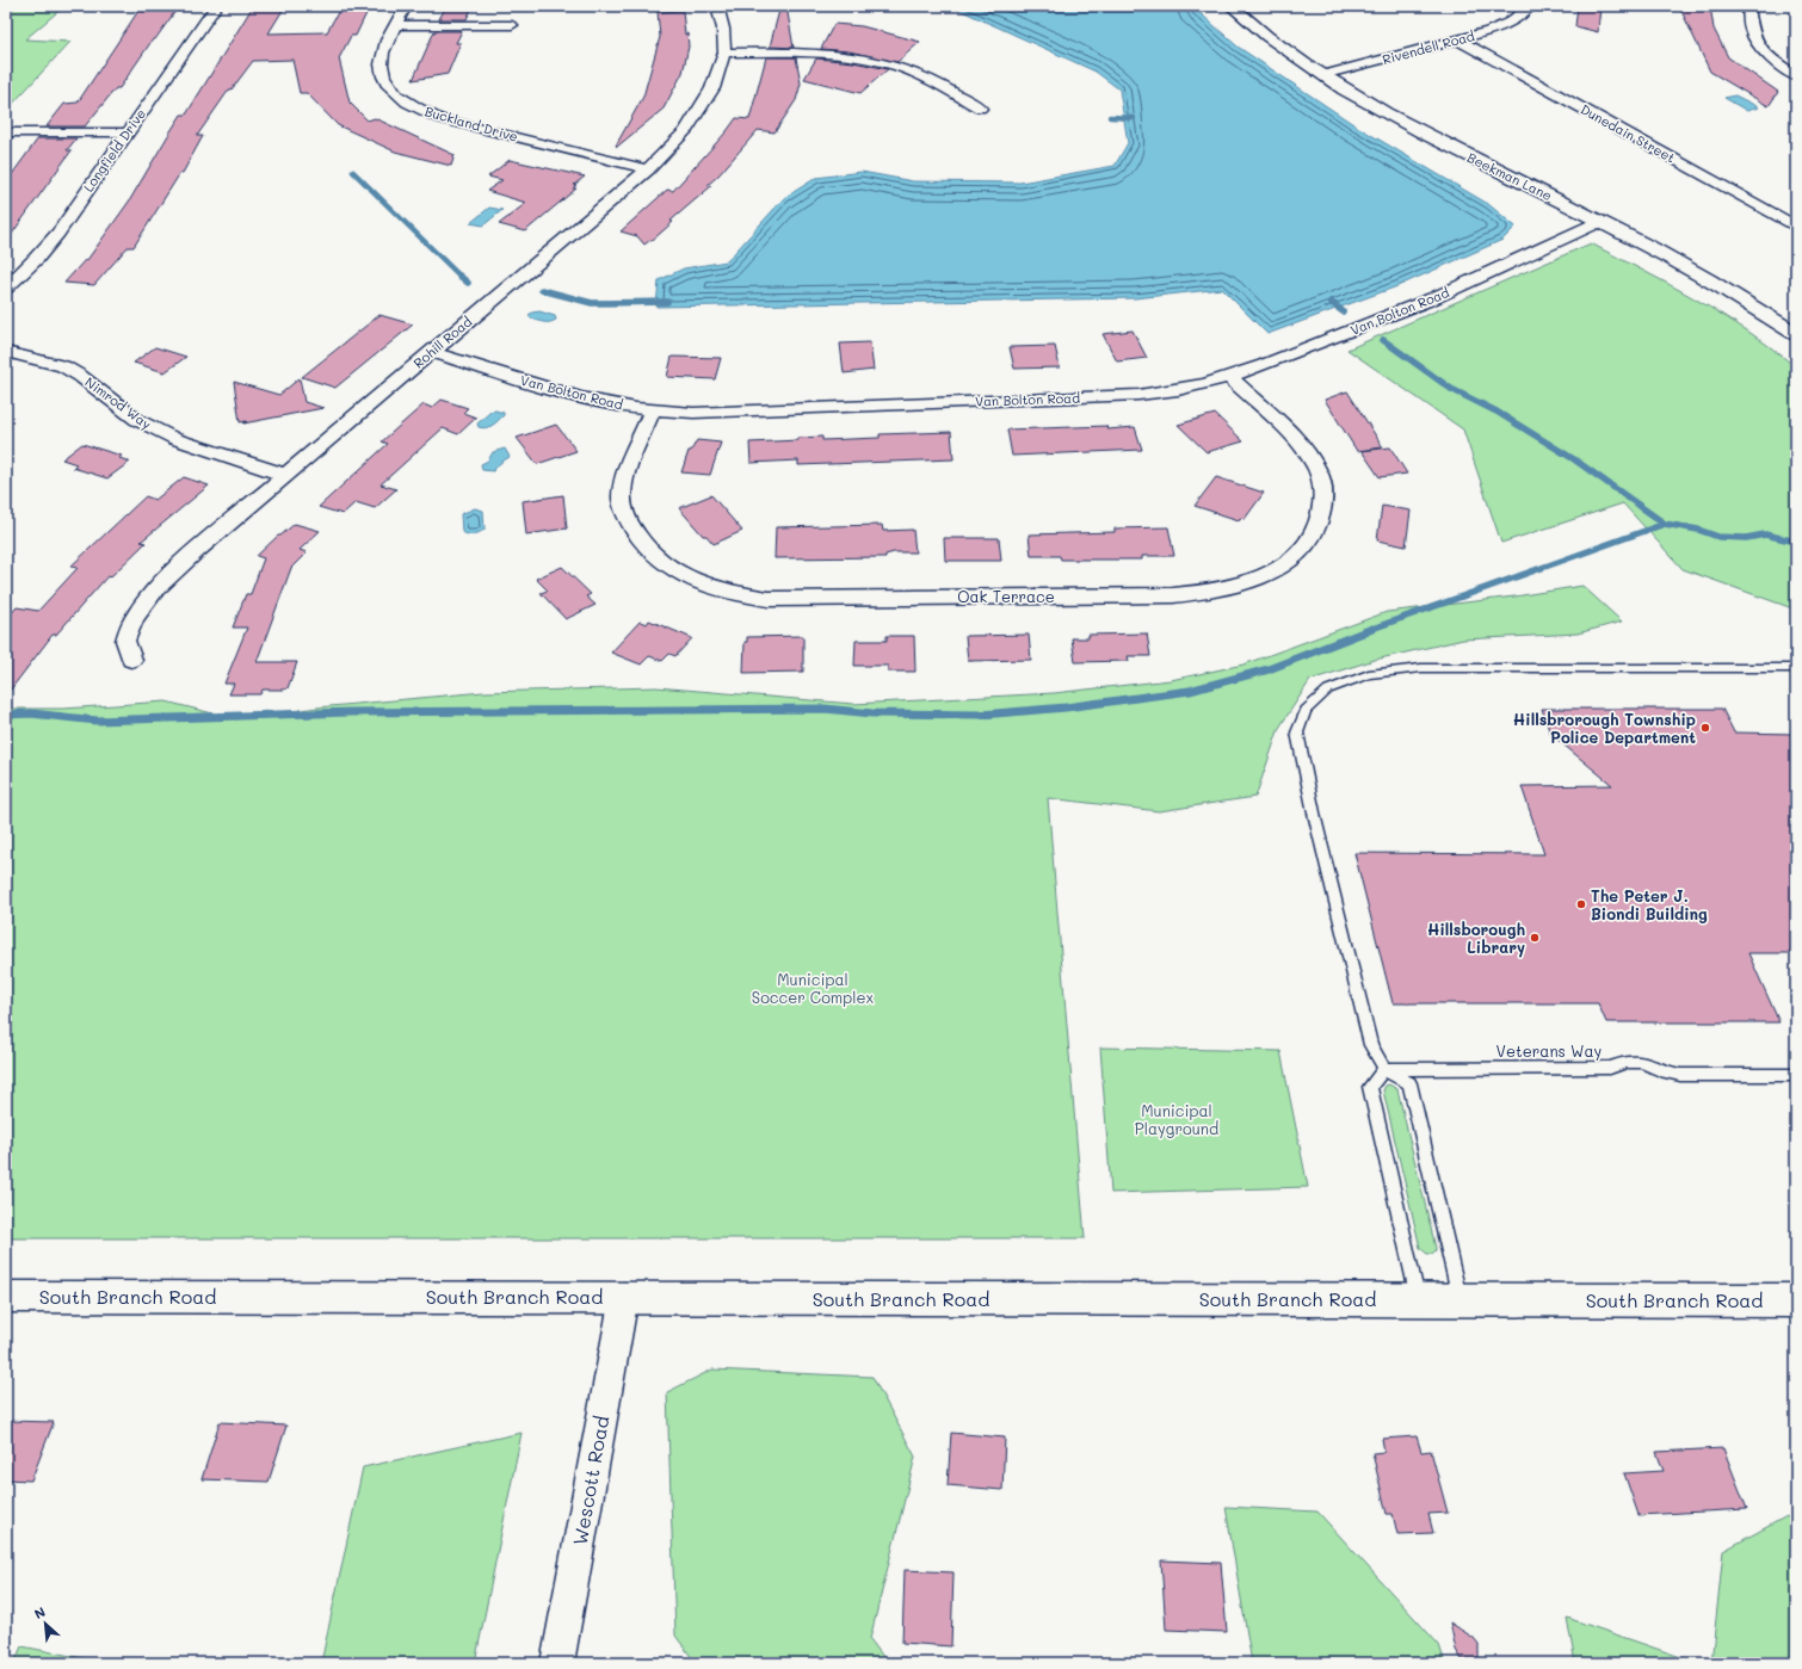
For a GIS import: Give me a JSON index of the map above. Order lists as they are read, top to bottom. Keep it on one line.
{"streets":{"street":["Rivendell Road","Buckland Drive","Dunedain Street","Longfield Drive","Beekman Lane","Van Bolton Road","Rohill Road","Nimrod Way","Oak Terrace","South Branch Road","Wescott Road"],"lane":["Veterans Way"]},"crossings":[["Rivendell Road","Dunedain Street"],["Rivendell Road","Beekman Lane"],["Buckland Drive","Rohill Road"],["Beekman Lane","Van Bolton Road"],["Van Bolton Road","Rohill Road"],["Van Bolton Road","Oak Terrace"],["Rohill Road","Nimrod Way"],["South Branch Road","Wescott Road"]],"parks":["Municipal Soccer Complex","Municipal Playground"],"places":["Hillsbrorough Township Police Department","The Peter J. Biondi Building","Hillsborough Library"],"north":"top left"}
